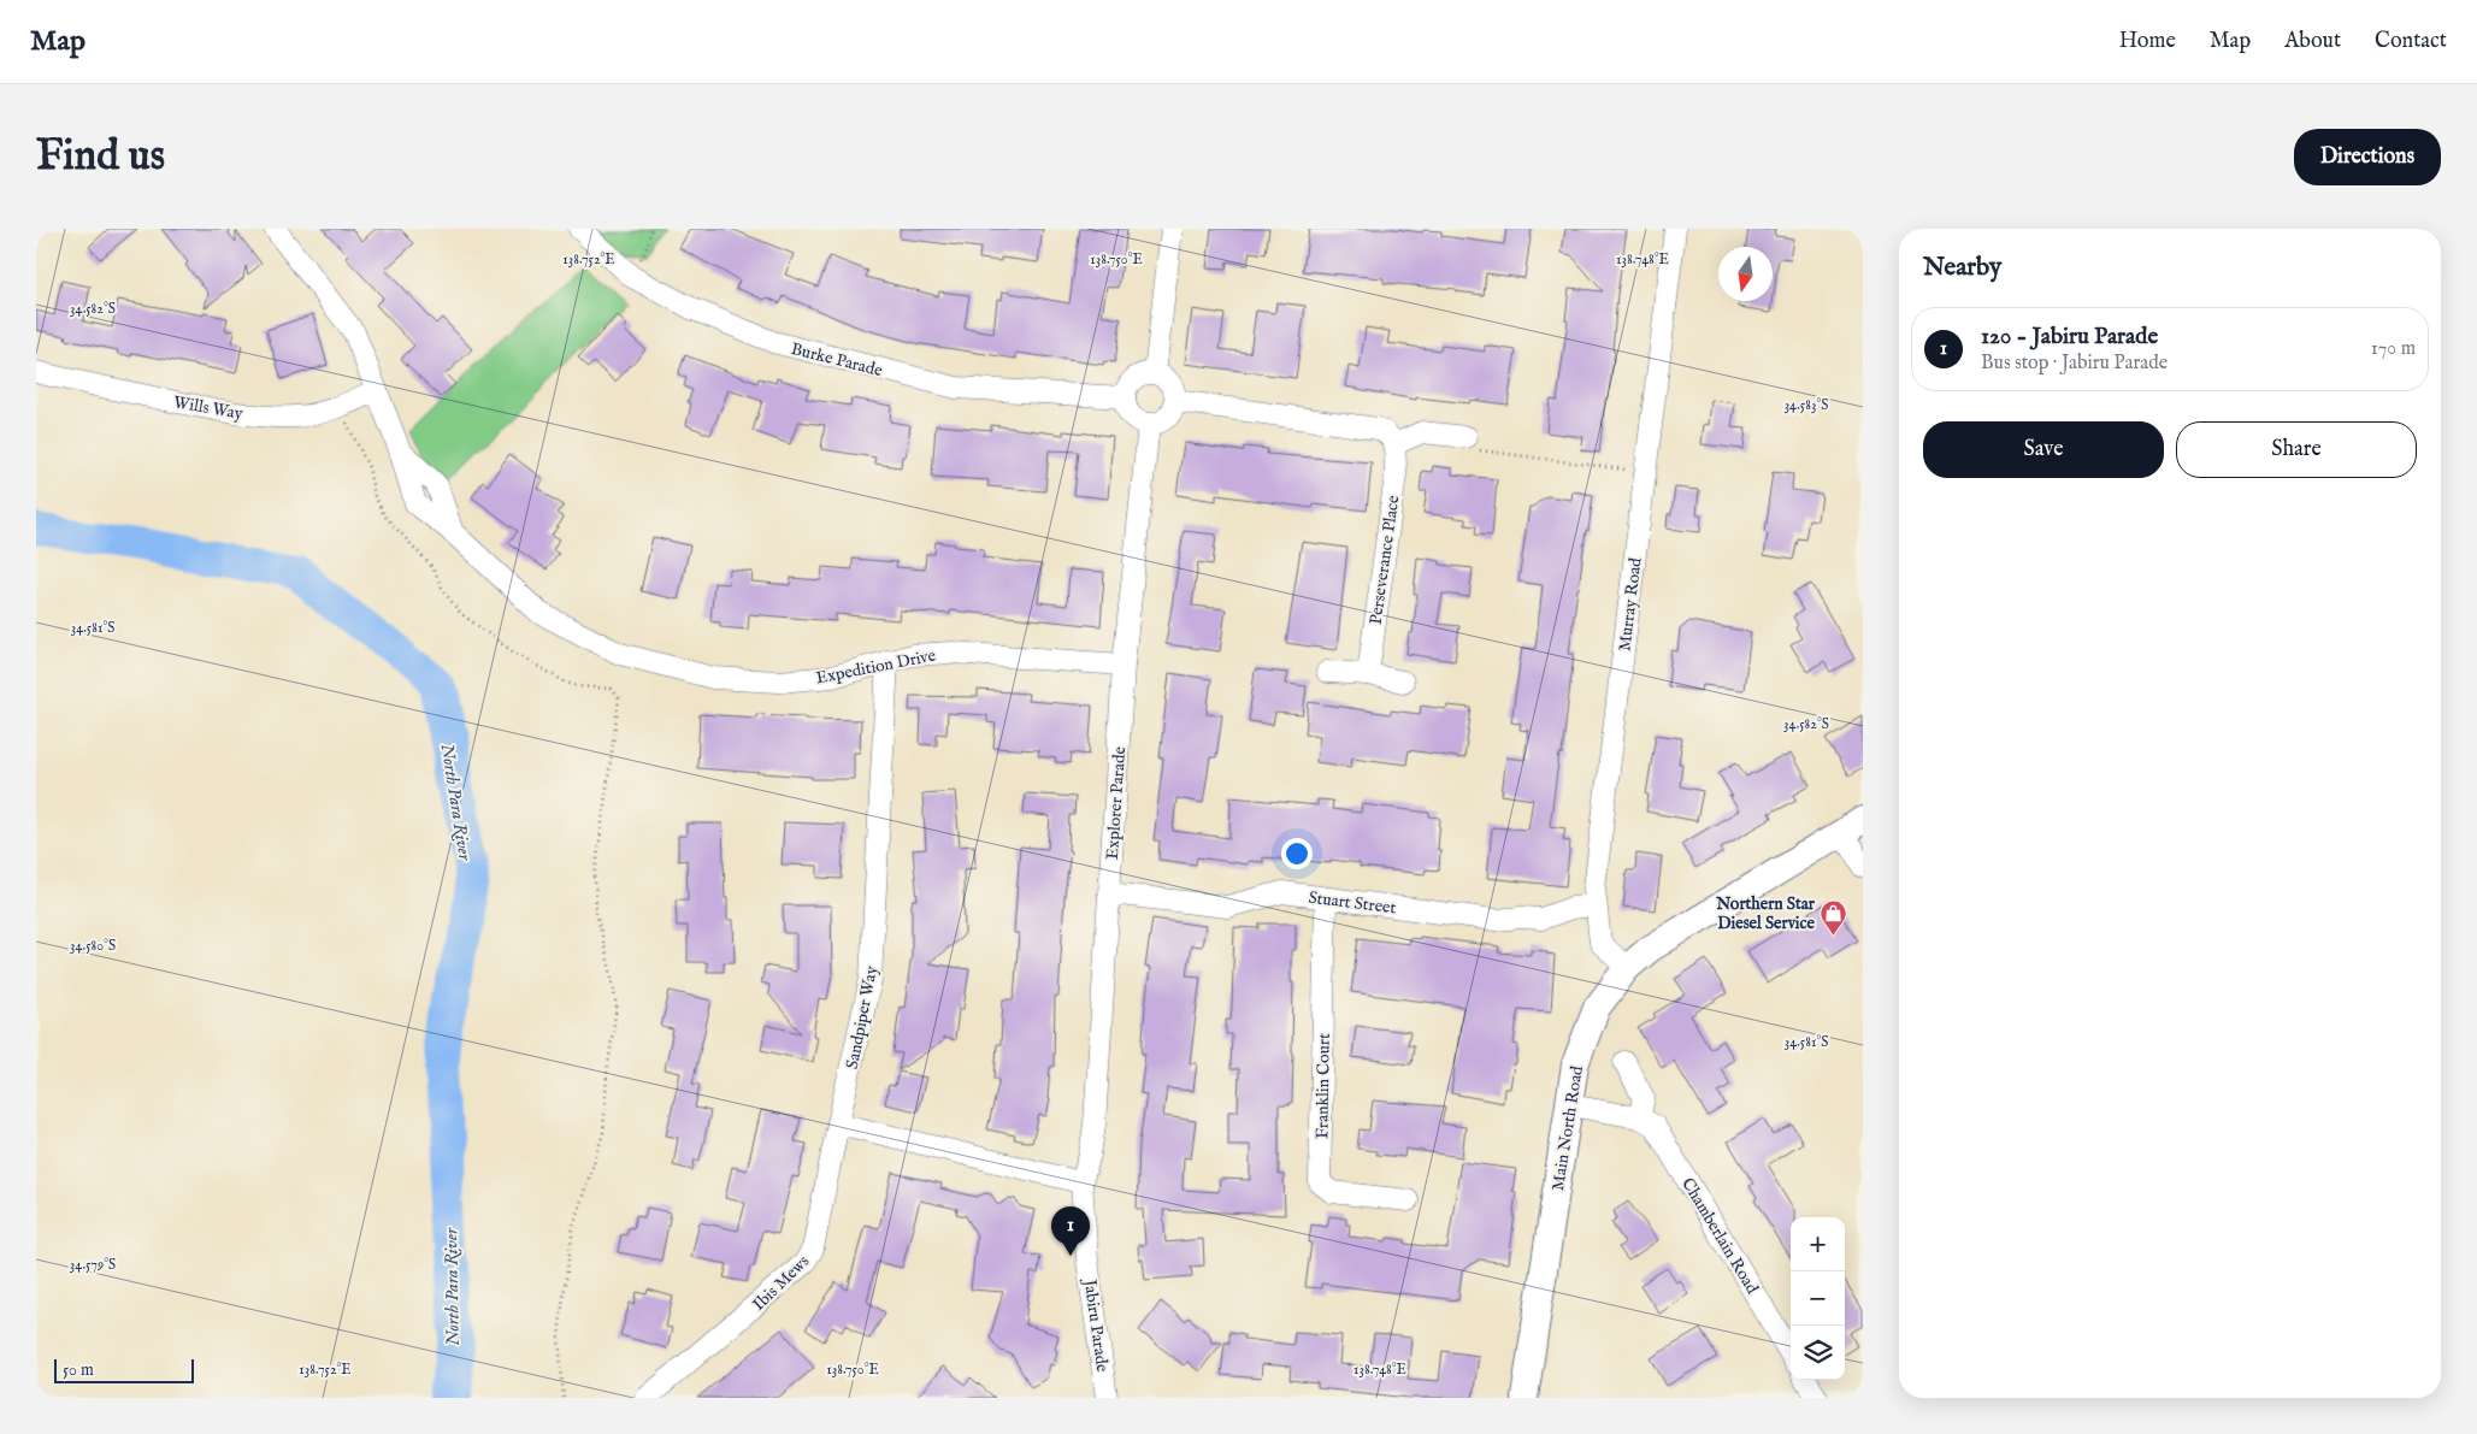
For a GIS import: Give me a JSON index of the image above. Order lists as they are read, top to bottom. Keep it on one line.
{"streets":{"main road":["Main North Road"],"street":["Burke Parade","Wills Way","Perseverance Place","Murray Road","Expedition Drive","Explorer Parade","Stuart Street","Sandpiper Way","Franklin Court","Chamberlain Road","Ibis Mews","Jabiru Parade"]},"crossings":[["Burke Parade","Explorer Parade"],["Wills Way","Expedition Drive"],["Murray Road","Stuart Street"],["Murray Road","Main North Road"],["Expedition Drive","Explorer Parade"],["Expedition Drive","Sandpiper Way"],["Explorer Parade","Stuart Street"],["Explorer Parade","Jabiru Parade"],["Stuart Street","Franklin Court"],["Sandpiper Way","Ibis Mews"],["Main North Road","Chamberlain Road"]],"water":["North Para River"],"places":{"shop":["Northern Star Diesel Service"]},"scale_bar":"50 m","north":"bottom","page":{"header":"Map","nav":["Home","Map","About","Contact"],"buttons":["Directions",["Save","Share"]],"title":"Find us","heading":"Nearby","list":[{"mark":"1","name":"120 - Jabiru Parade","note":"Bus stop · Jabiru Parade","value":"170 m"}],"pins":"1","map_buttons":["+","−"],"scale":"50 m"},"coordinates":["138.752°E","138.750°E","138.748°E","34.582°S","34.583°S","34.581°S","34.580°S","34.579°S"]}
